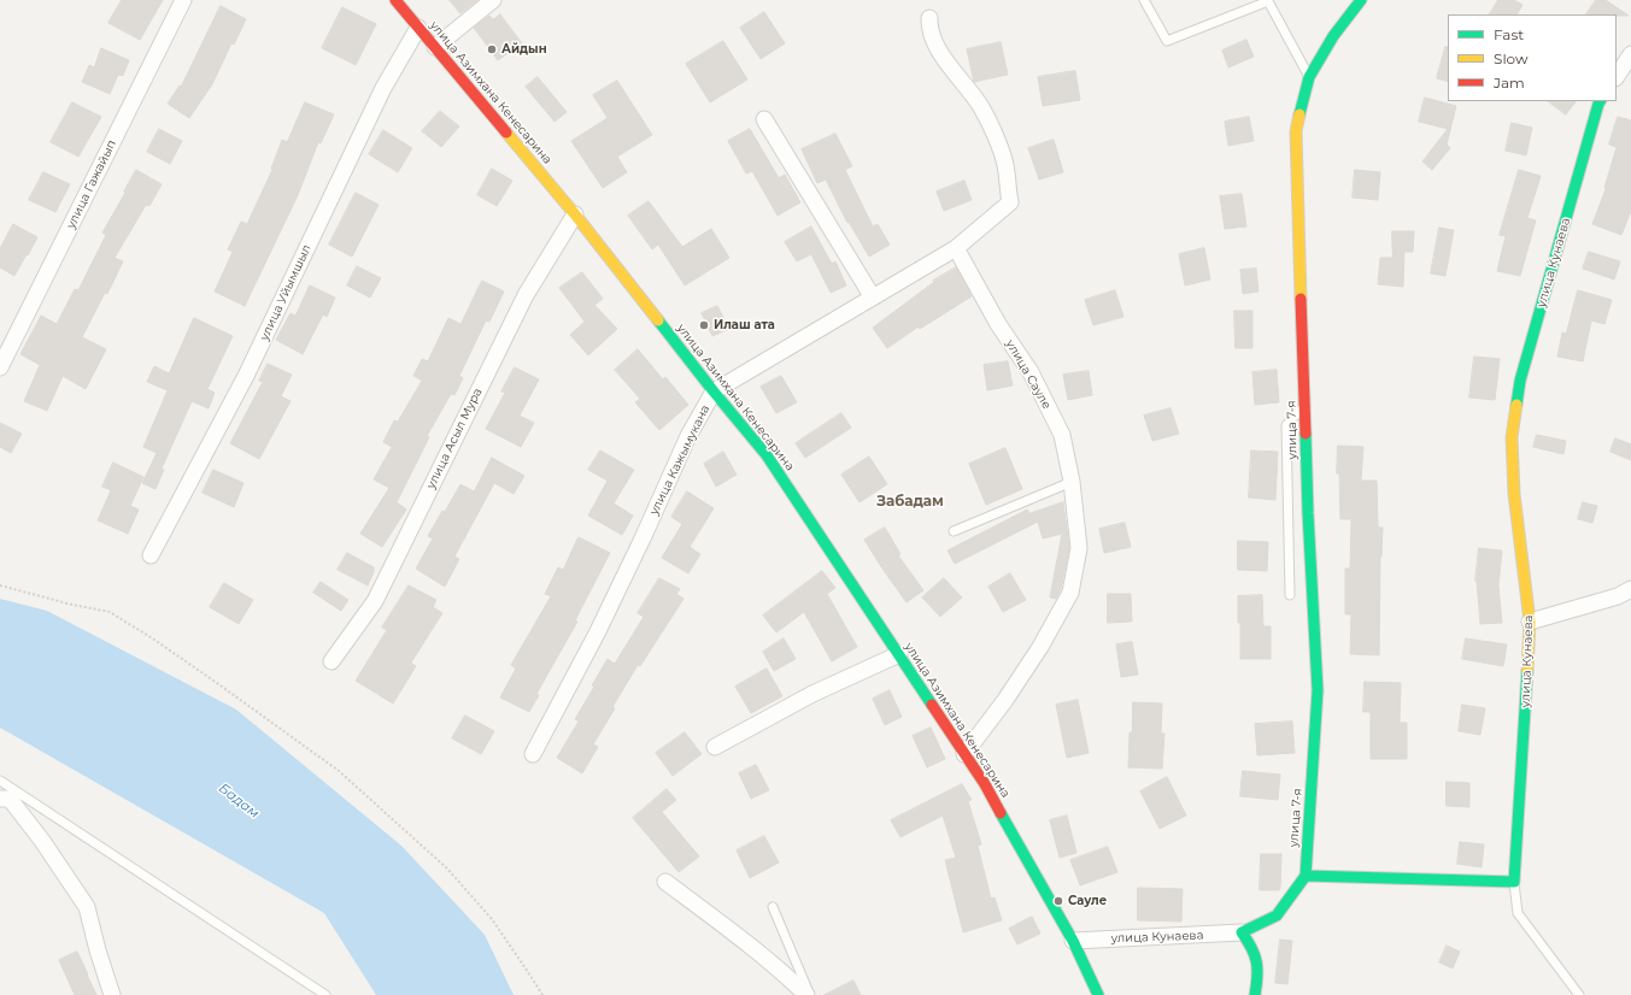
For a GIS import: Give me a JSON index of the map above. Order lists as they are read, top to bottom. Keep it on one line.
{"streets":{"street":["улица Азимхана Кенесарина","улица Гажайып","улица Кунаева","улица Уйымшыл","улица Сауле","улица 7-я","улица Асыл Мура","улица Кажымукана"]},"crossings":[["улица Азимхана Кенесарина","улица Кунаева"],["улица Азимхана Кенесарина","улица Уйымшыл"],["улица Азимхана Кенесарина","улица Сауле"],["улица Азимхана Кенесарина","улица Асыл Мура"],["улица Азимхана Кенесарина","улица Кажымукана"],["улица Кунаева","улица 7-я"],["улица Сауле","улица Кажымукана"]],"districts":["Забадам"],"water":["Бадам"],"places":["Айдын","Илаш ата","Сауле"],"legend":["Fast","Slow","Jam"]}
